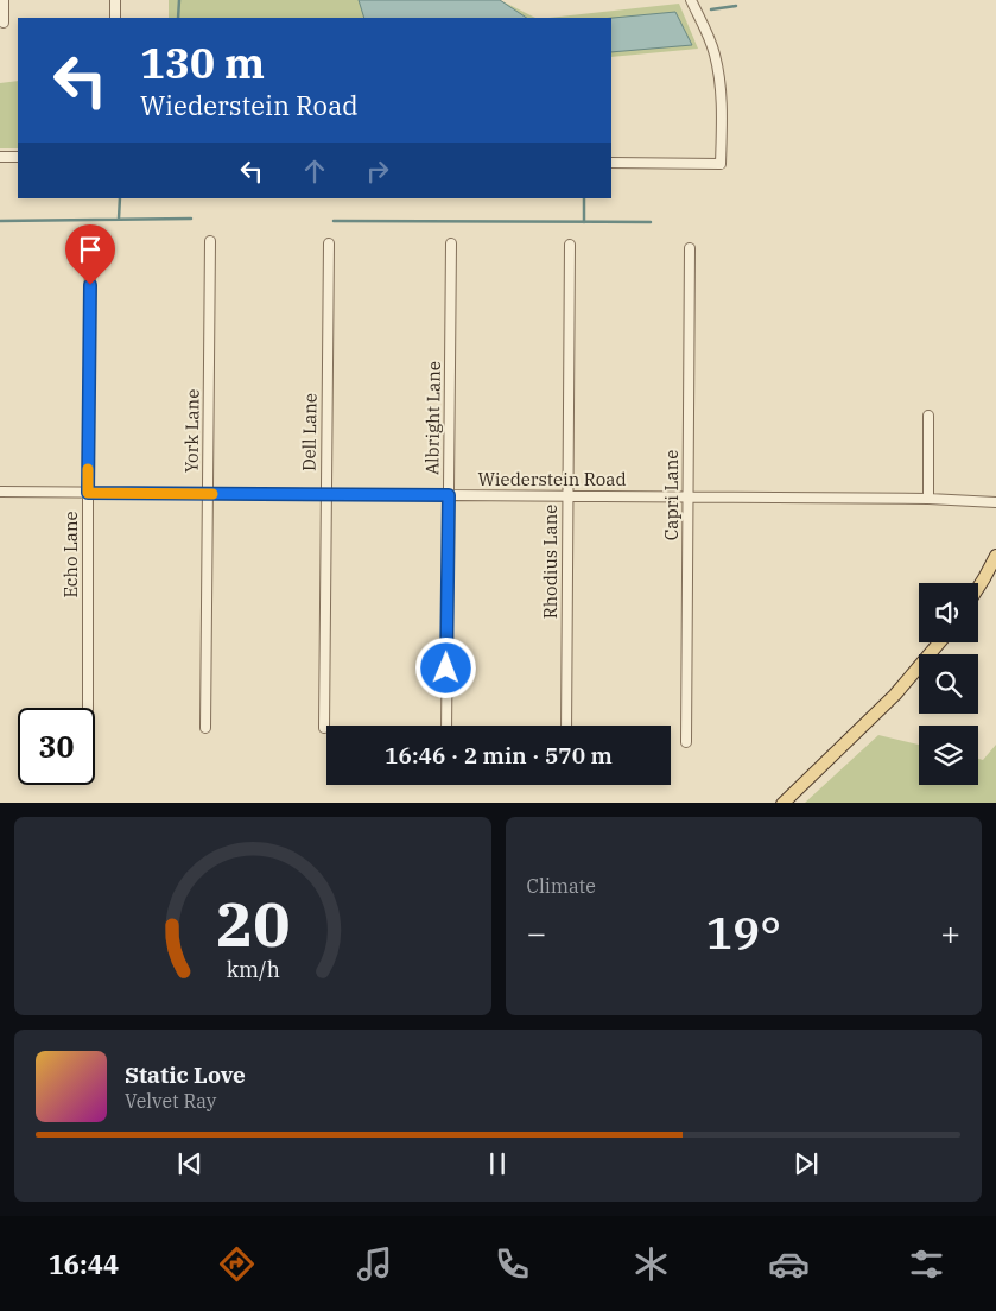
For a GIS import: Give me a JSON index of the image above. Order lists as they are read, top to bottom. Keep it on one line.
{"streets":{"street":["Albright Lane","York Lane","Dell Lane","Wiederstein Road","Capri Lane","Echo Lane","Rhodius Lane"]},"crossings":[["Albright Lane","Wiederstein Road"],["York Lane","Wiederstein Road"],["Dell Lane","Wiederstein Road"],["Wiederstein Road","Capri Lane"],["Wiederstein Road","Echo Lane"],["Wiederstein Road","Rhodius Lane"]],"page":{"turn":["130 m","Wiederstein Road"],"limit":"30","trip":"16:46 · 2 min · 570 m","tile":"Climate","heat":["−","19°","+"],"song":["Static Love","Velvet Ray"],"tabs":"16:44","gauge":["20","km/h"]}}
